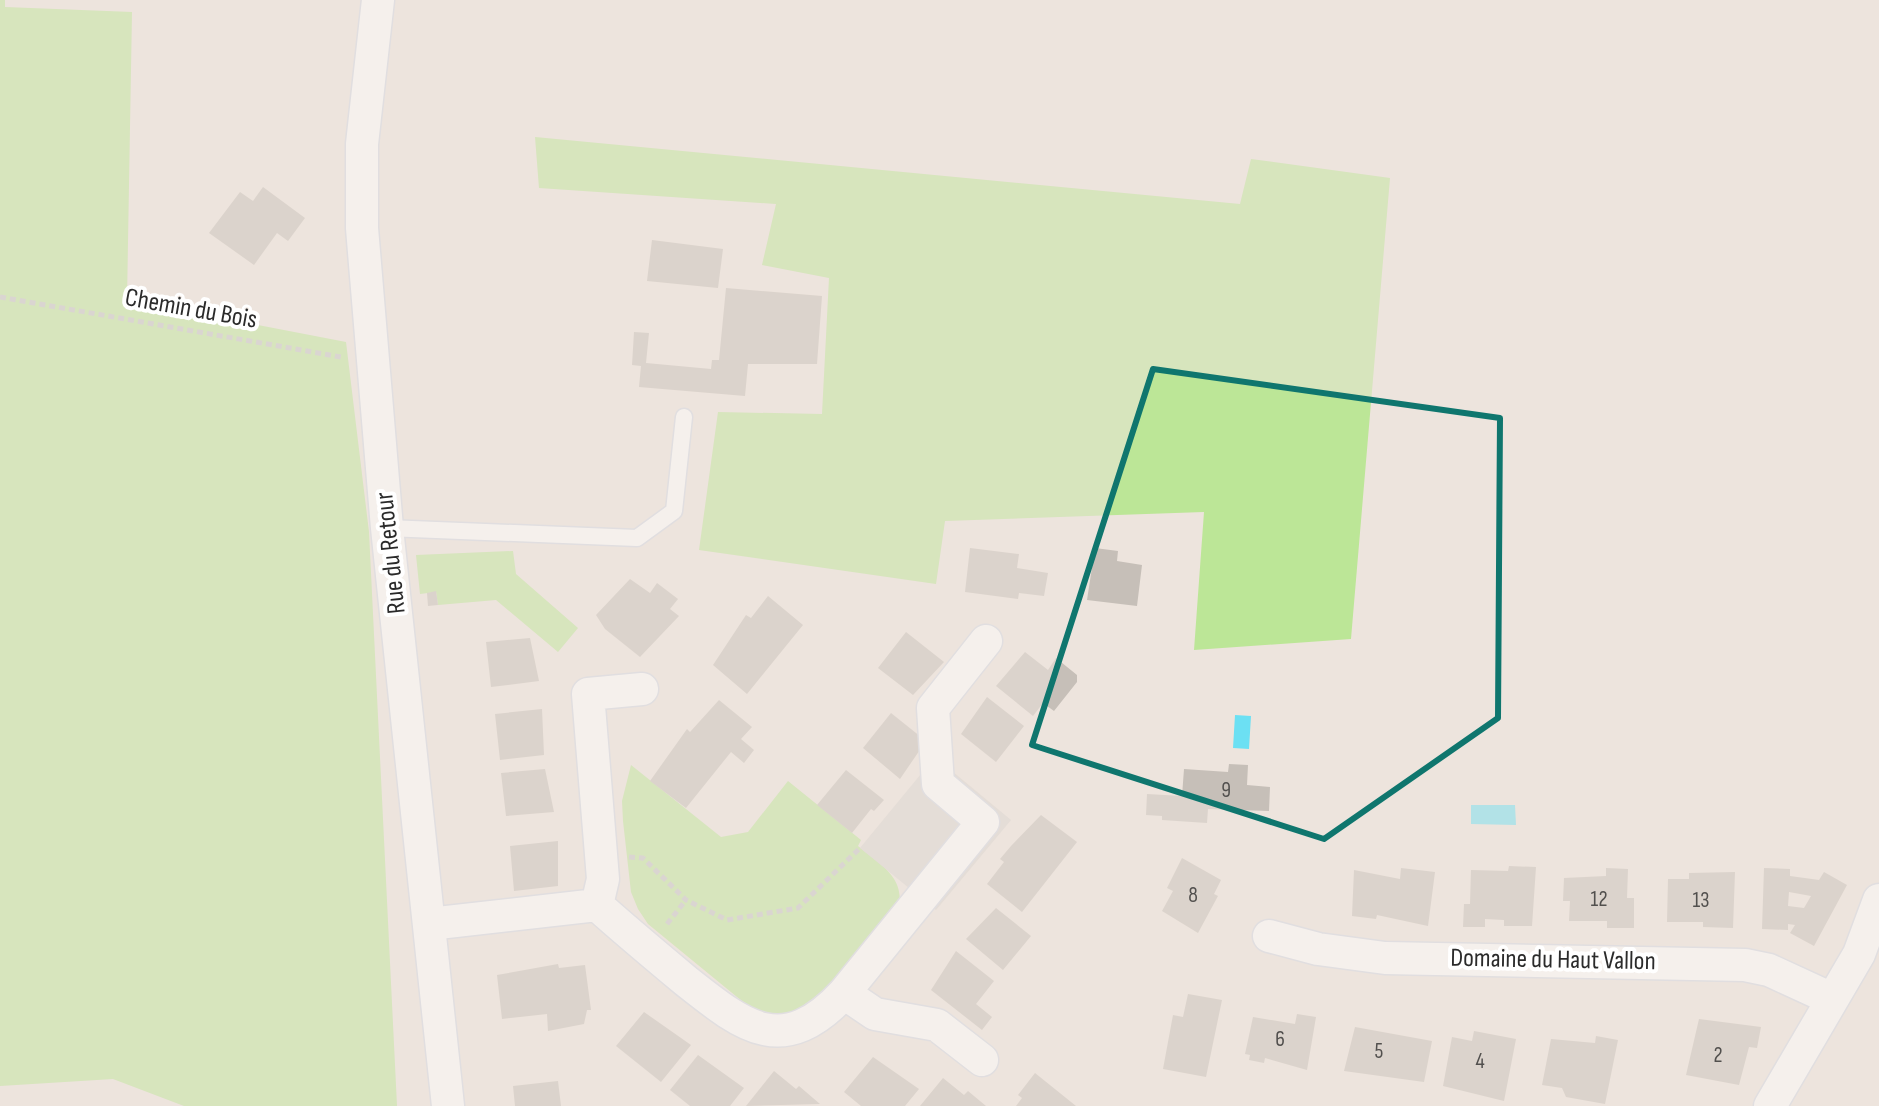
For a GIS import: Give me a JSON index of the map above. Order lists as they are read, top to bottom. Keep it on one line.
{"streets":{"street":["Rue du Retour","Domaine du Haut Vallon"],"path":["Chemin du Bois"]},"crossings":[["Chemin du Bois","Rue du Retour"]],"house_numbers":["9","8","12","13","6","5","2","4"]}
